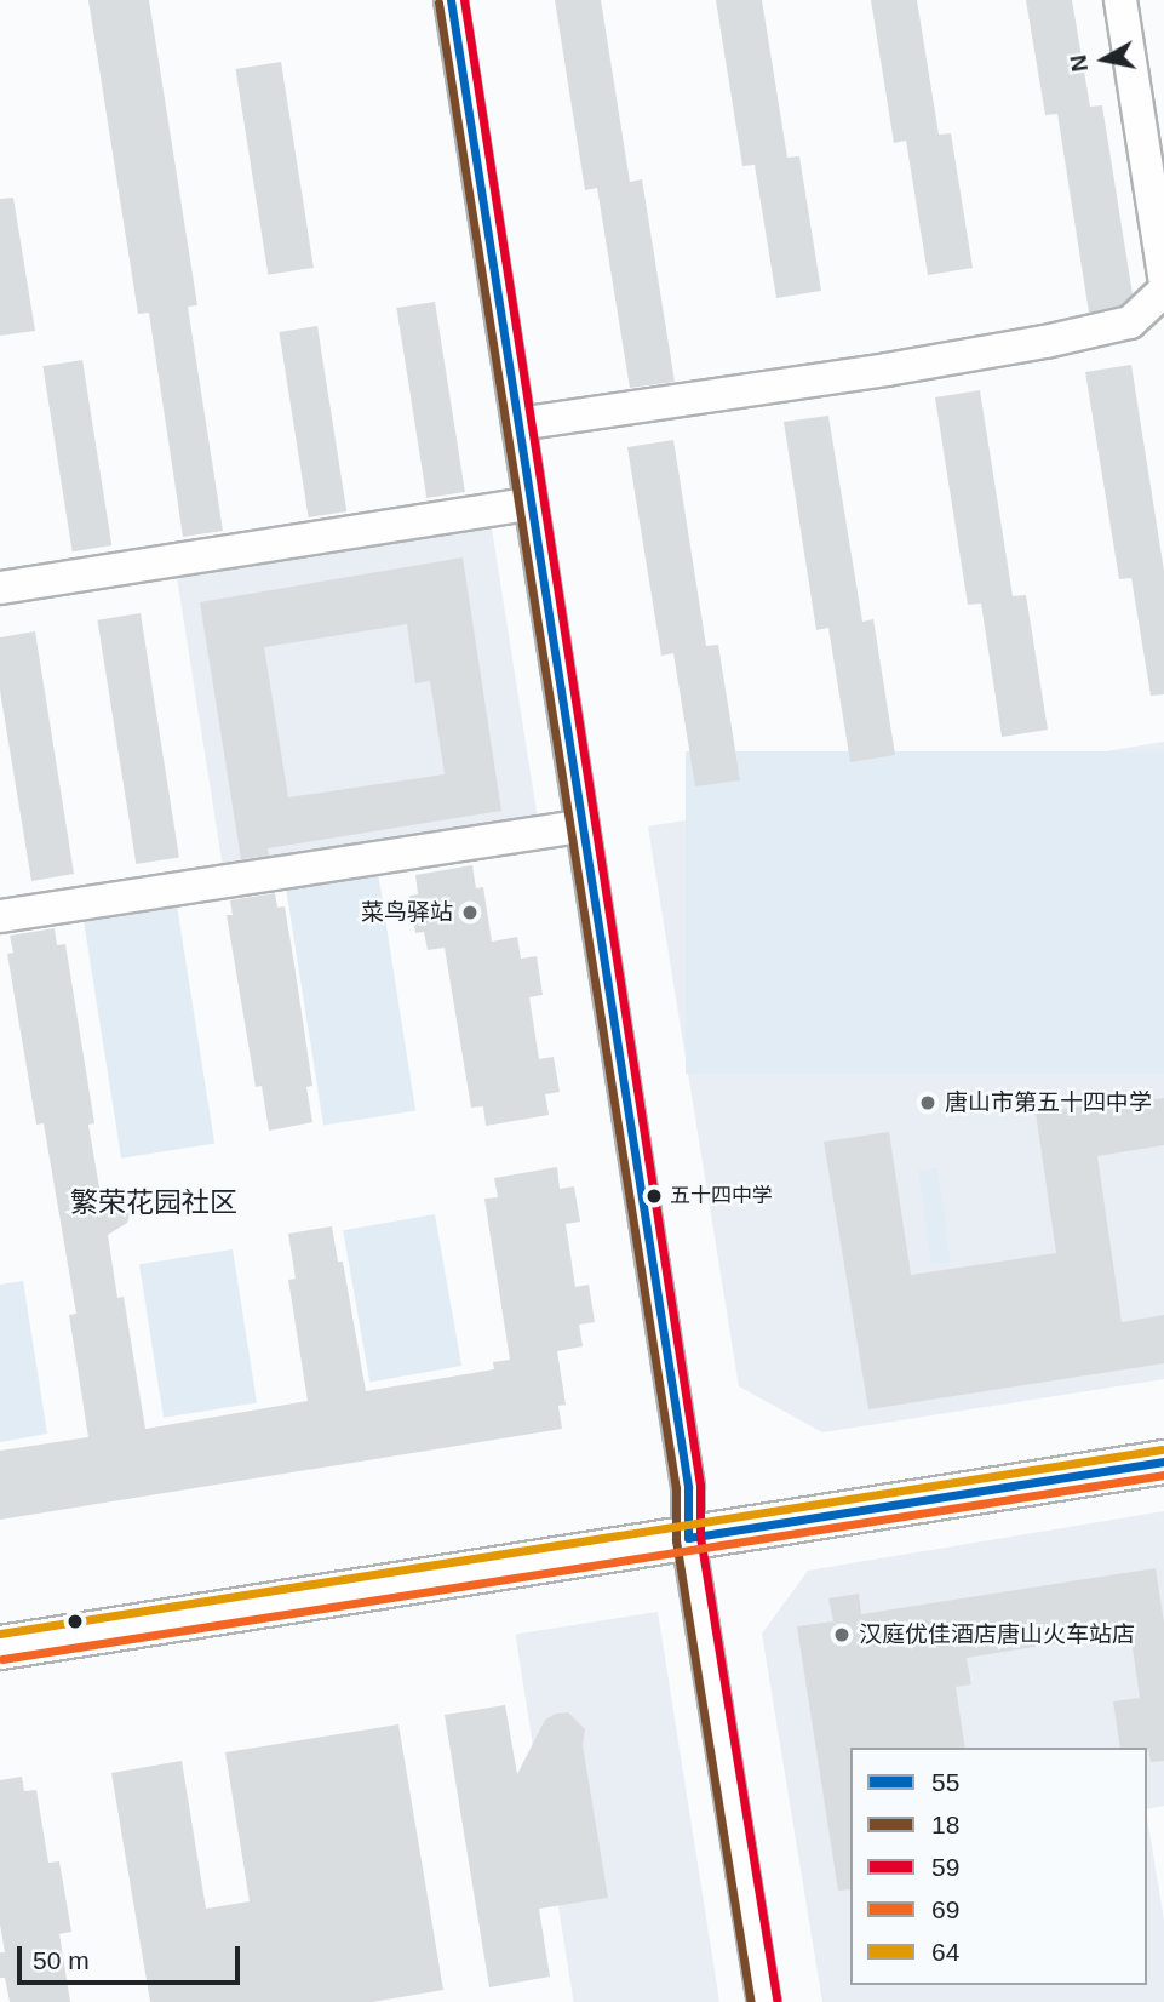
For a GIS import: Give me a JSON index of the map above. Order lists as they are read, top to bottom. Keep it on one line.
{"districts":["繁荣花园社区"],"places":["菜鸟驿站","唐山市第五十四中学","五十四中学","汉庭优佳酒店唐山火车站店"],"lines":["transit line 55","transit line 59","transit line 18","transit line 64","transit line 69"],"legend":["55","18","59","69","64"],"scale_bar":"50 m","north":"left"}
